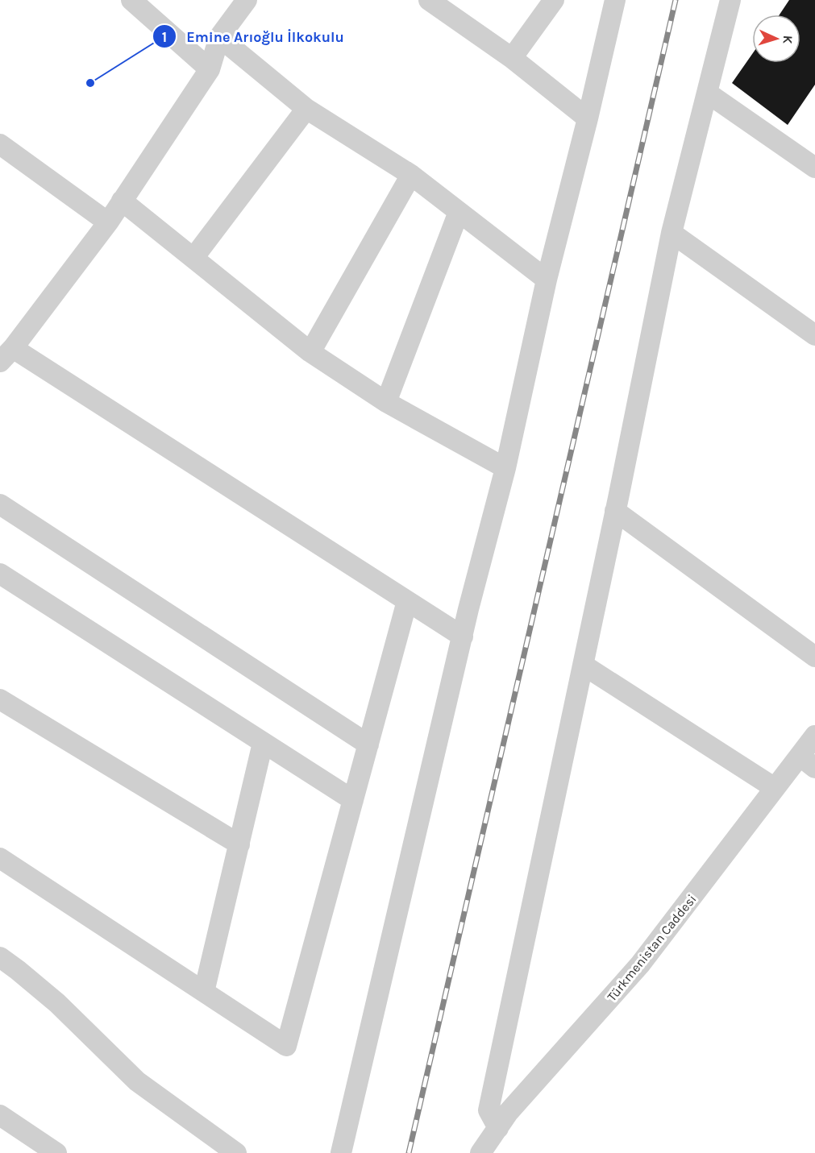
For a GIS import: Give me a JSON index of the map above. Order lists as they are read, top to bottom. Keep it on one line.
{"streets":{"street":["Türkmenistan Caddesi"]},"places":["Emine Arıoğlu İlkokulu"],"north":"right"}
